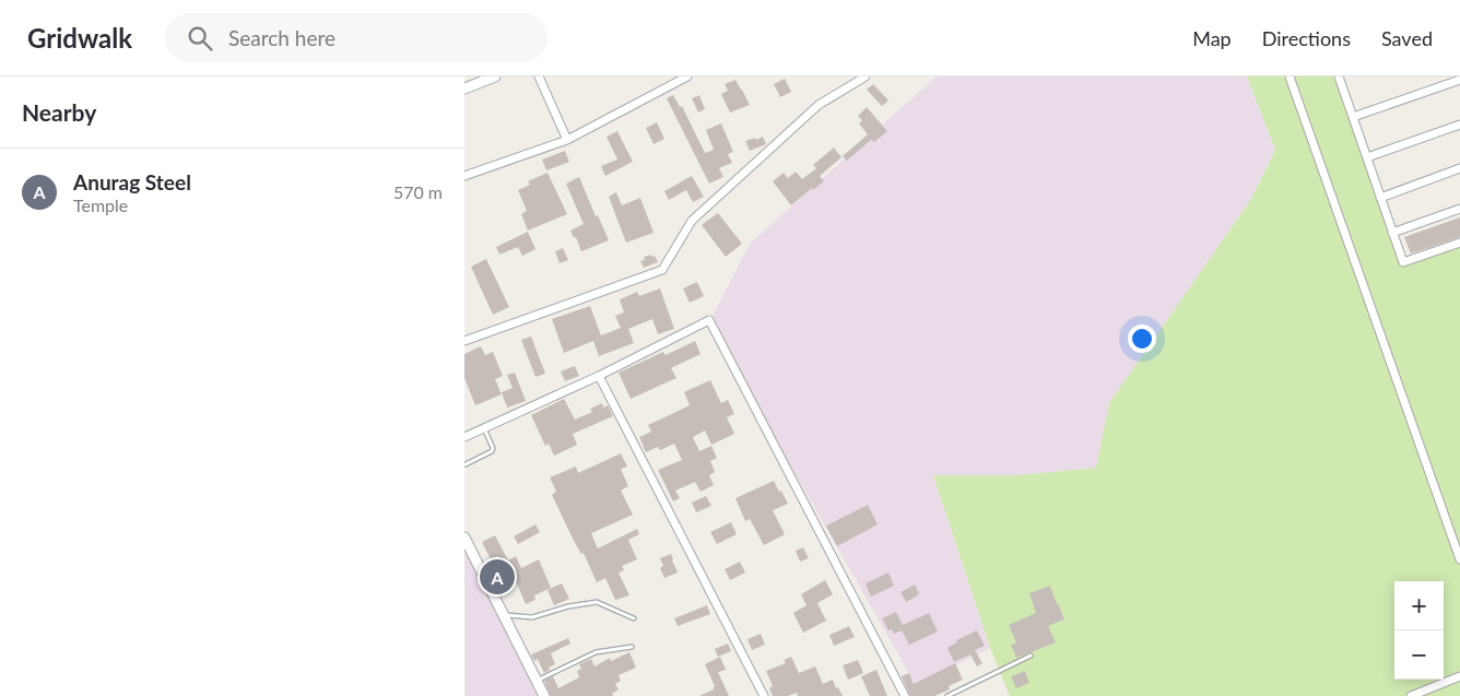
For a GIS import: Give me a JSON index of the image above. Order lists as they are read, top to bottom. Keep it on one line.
{"page":{"header":"Gridwalk","search":"Search here","nav":["Map","Directions","Saved"],"heading":"Nearby","list":[{"mark":"A","name":"Anurag Steel","note":"Temple","value":"570 m"}],"pins":"A","map_buttons":["+","−"]}}
